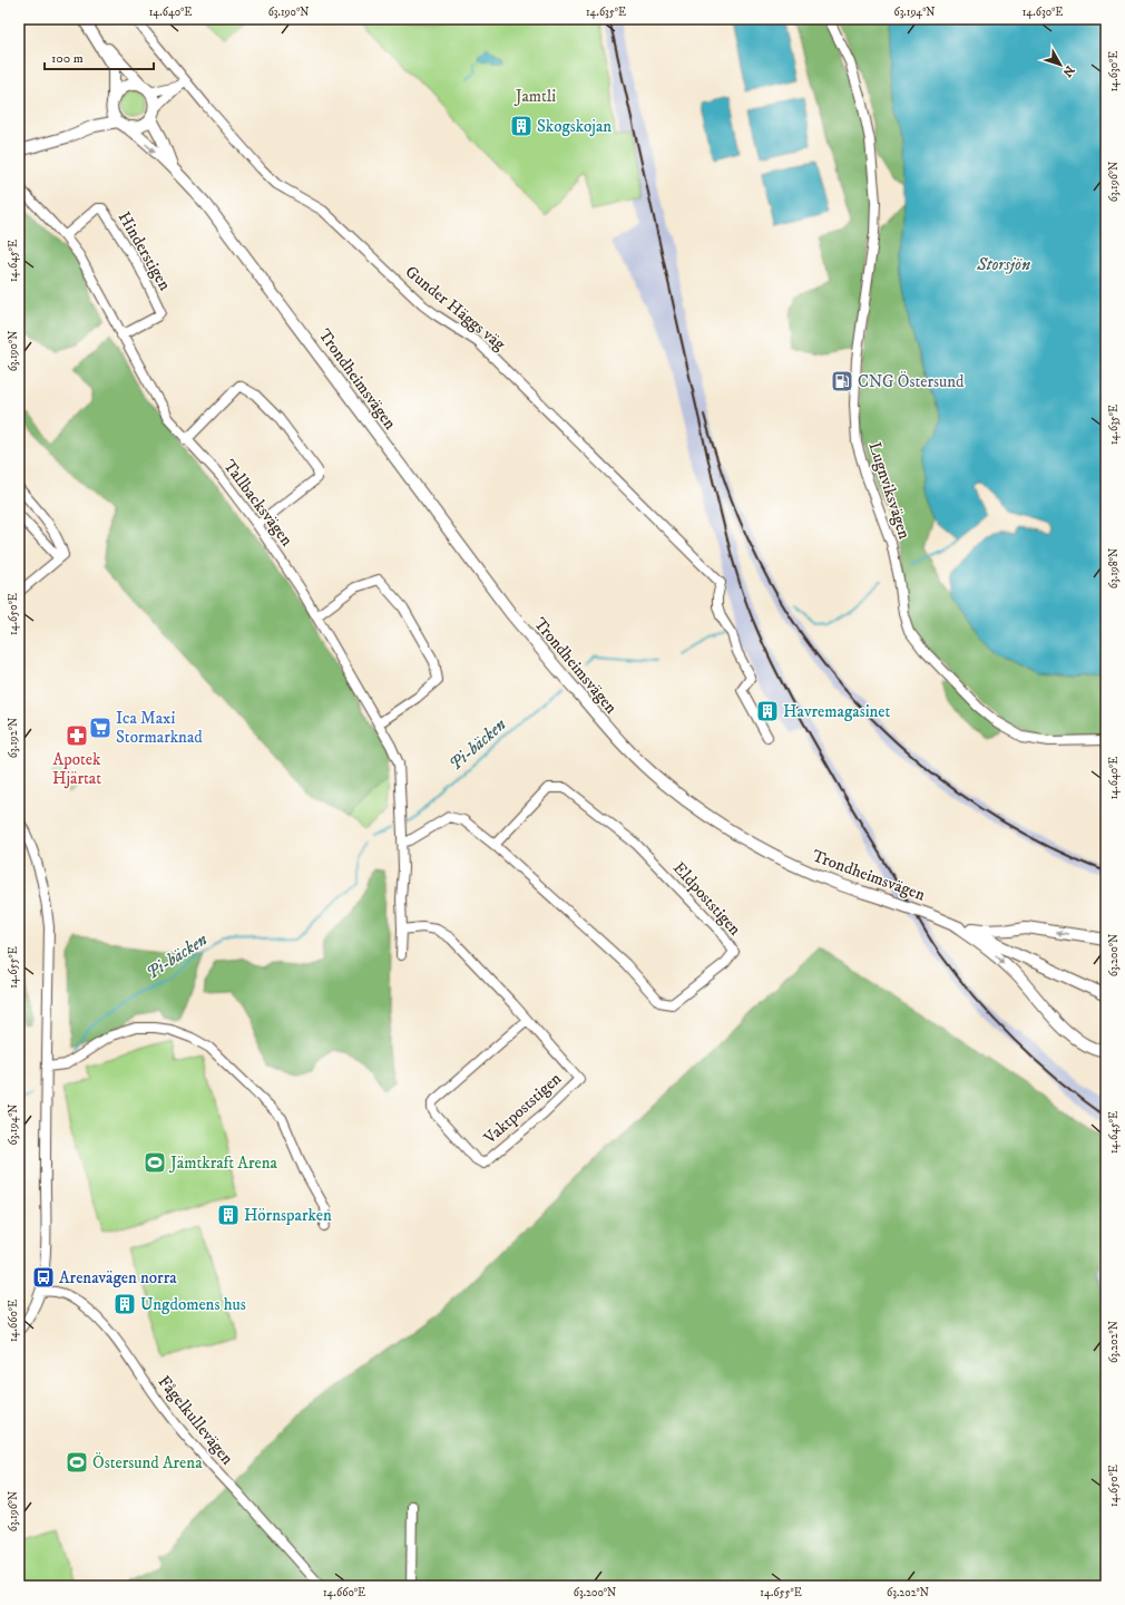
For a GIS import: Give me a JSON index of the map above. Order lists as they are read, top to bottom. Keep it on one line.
{"streets":{"main road":["Trondheimsvägen"],"street":["Hinderstigen","Gunder Häggs väg","Lugnviksvägen","Tallbacksvägen","Eldpoststigen","Vaktpoststigen","Fågelkullevägen"]},"crossings":[["Hinderstigen","Tallbacksvägen"],["Tallbacksvägen","Eldpoststigen"],["Tallbacksvägen","Vaktpoststigen"]],"water":["Storsjön","Pi-bäcken"],"parks":["Jamtli"],"places":{"building":["Skogskojan","Havremagasinet","Hörnsparken","Ungdomens hus"],"fuel station":["CNG Östersund"],"supermarket":["Ica Maxi Stormarknad"],"pharmacy":["Apotek Hjärtat"],"sports":["Jämtkraft Arena","Östersund Arena"],"bus stop":["Arenavägen norra"]},"scale_bar":"100 m","north":"bottom right","coordinates":["14.640°E","63.190°N","14.635°E","63.194°N","14.630°E","63.196°N","14.645°E","63.198°N","14.650°E","63.192°N","63.200°N","14.655°E","14.660°E","63.202°N"]}
